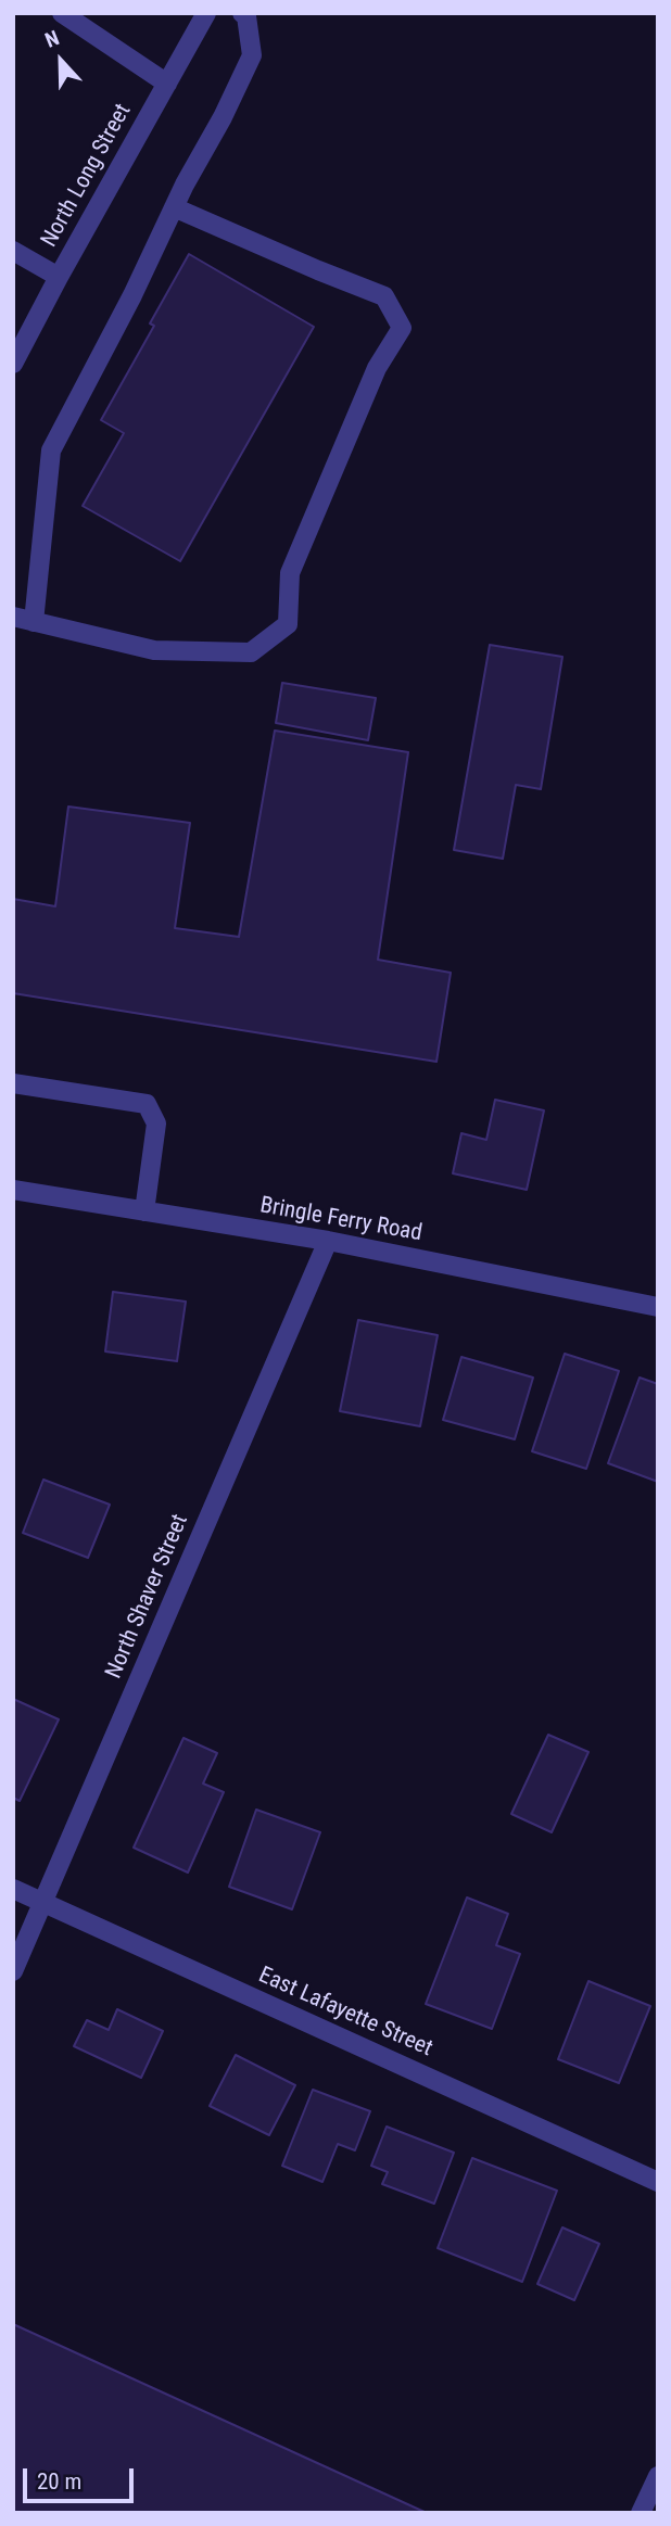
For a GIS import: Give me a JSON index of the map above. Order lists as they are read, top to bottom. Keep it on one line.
{"streets":{"street":["North Long Street","Bringle Ferry Road","North Shaver Street","East Lafayette Street"]},"crossings":[["Bringle Ferry Road","North Shaver Street"],["North Shaver Street","East Lafayette Street"]],"scale_bar":"20 m","north":"top"}
